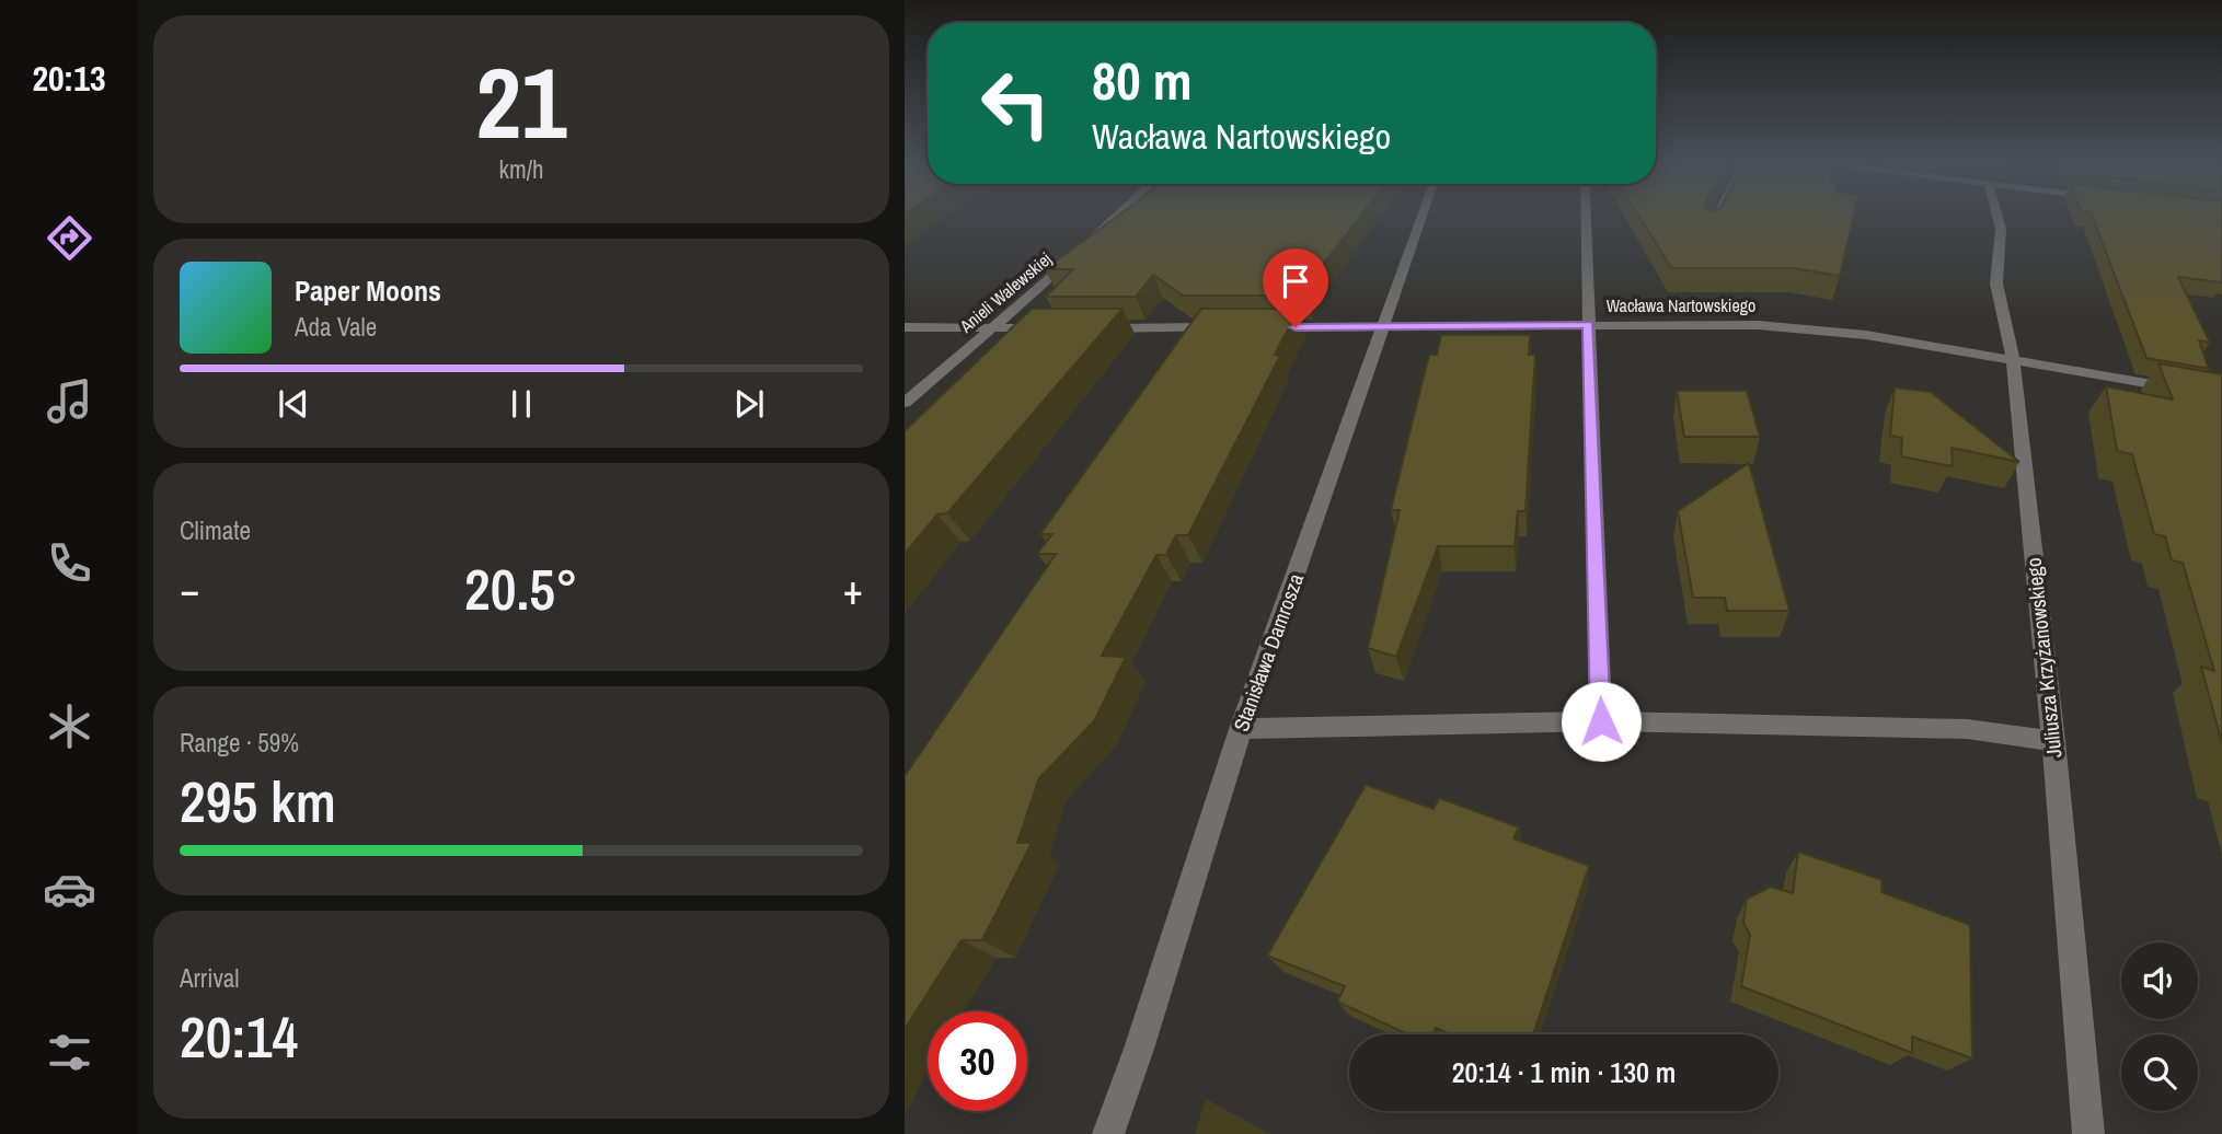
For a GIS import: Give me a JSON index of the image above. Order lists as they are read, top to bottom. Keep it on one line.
{"streets":{"street":["Anieli Walewskiej","Wacława Nartowskiego","Stanisława Damrosza","Juliusza Krzyżanowskiego"]},"crossings":[["Wacława Nartowskiego","Stanisława Damrosza"],["Wacława Nartowskiego","Juliusza Krzyżanowskiego"]],"page":{"tabs":"20:13","tile":[["21","km/h"],"Climate",["Range · 59%","295 km"],["Arrival","20:14"]],"turn":["80 m","Wacława Nartowskiego"],"song":["Paper Moons","Ada Vale"],"heat":["−","20.5°","+"],"limit":"30","trip":"20:14 · 1 min · 130 m"}}
